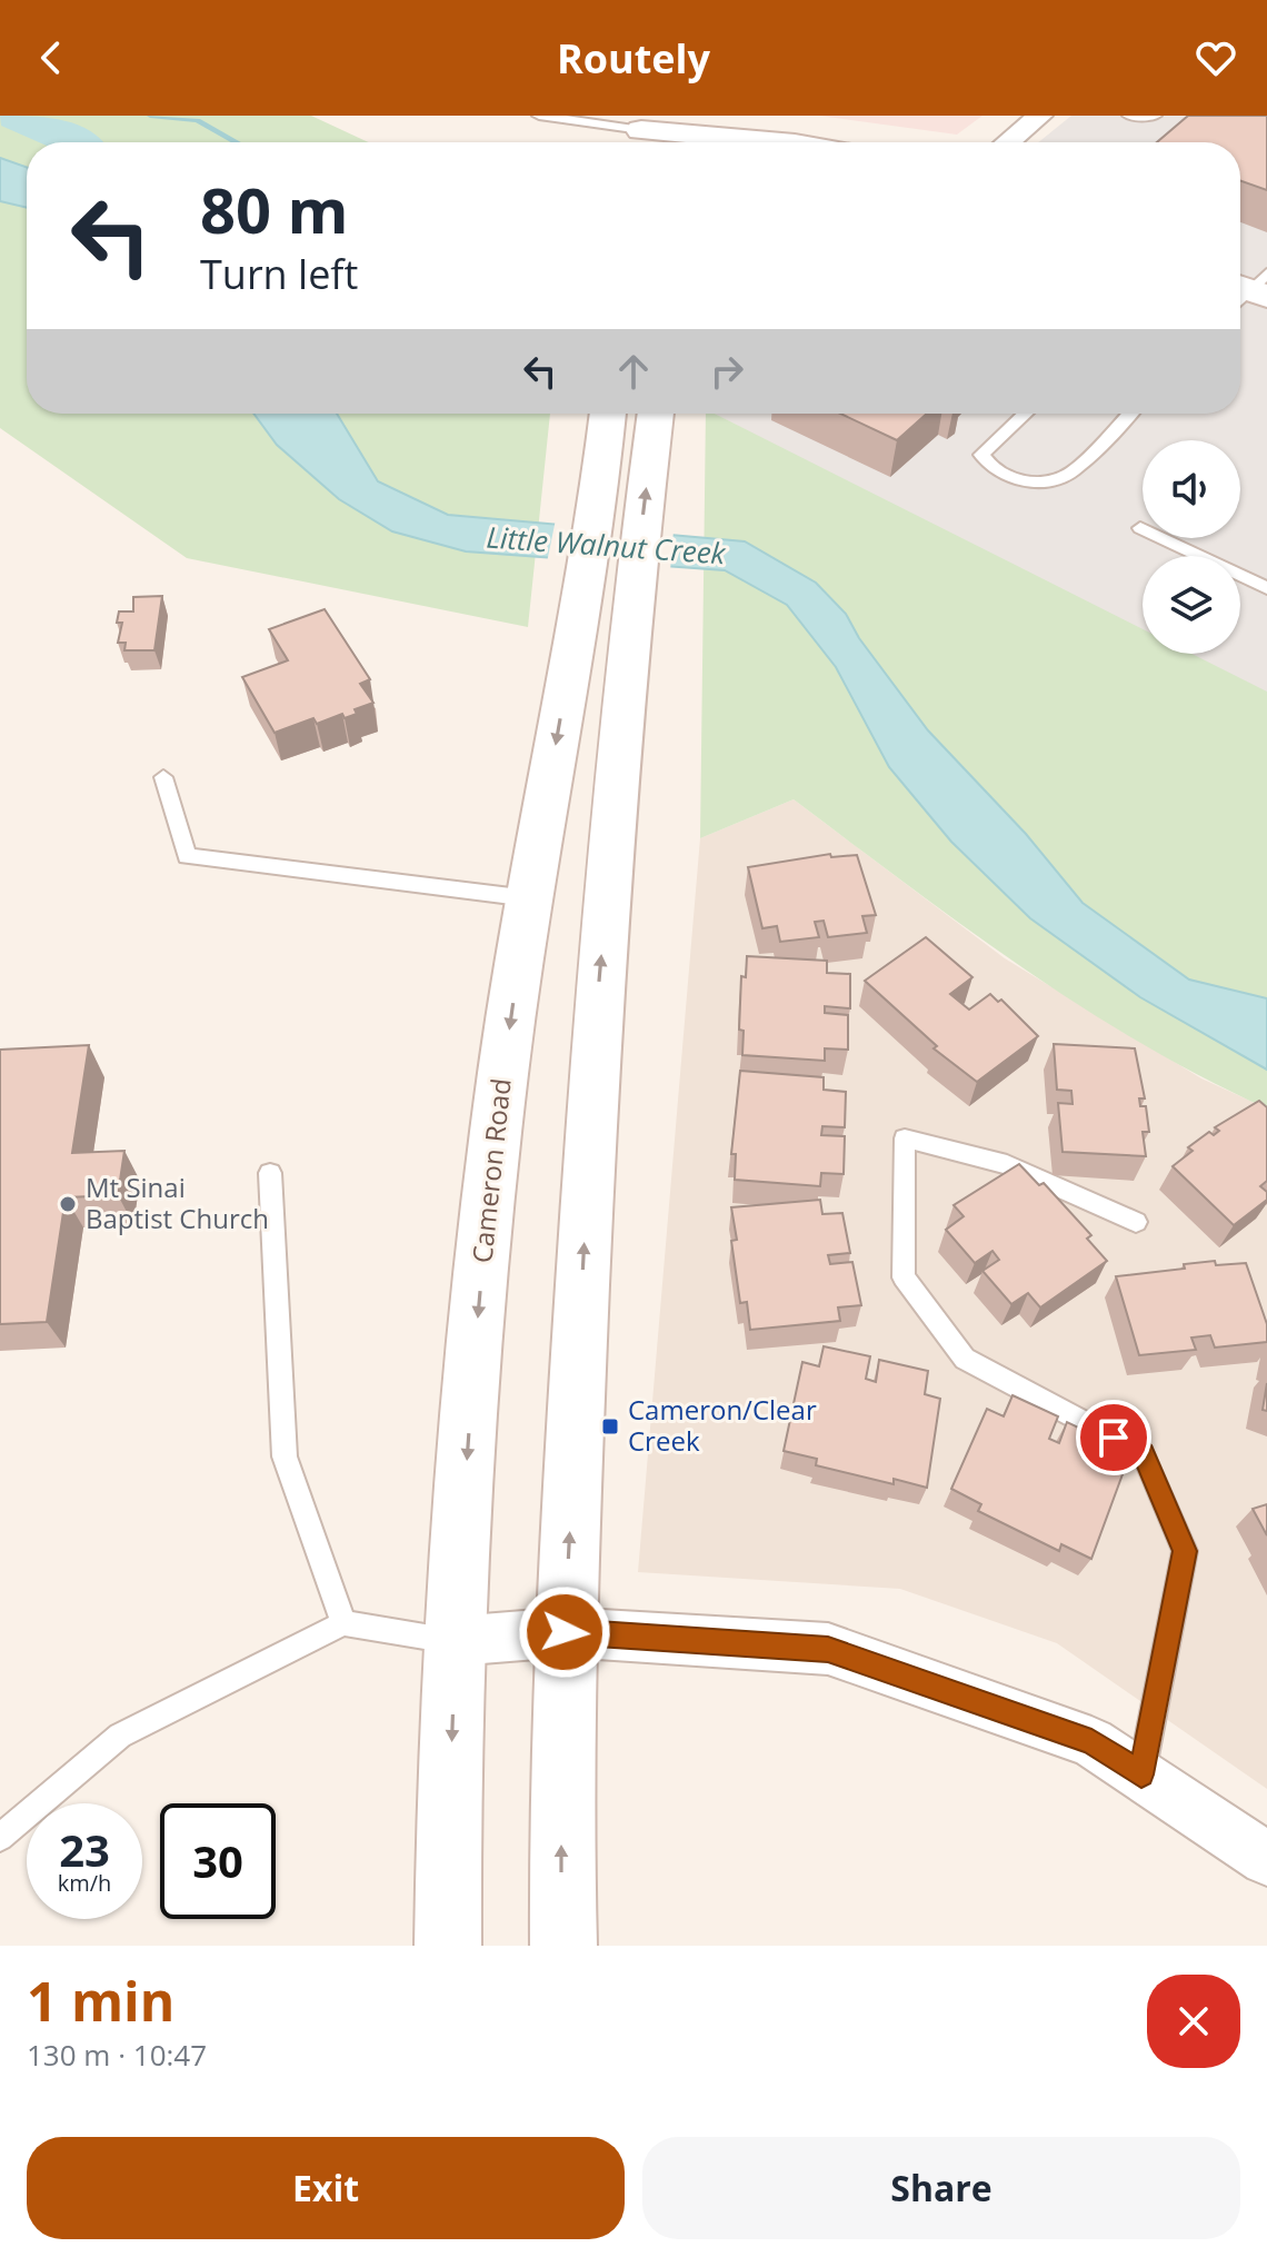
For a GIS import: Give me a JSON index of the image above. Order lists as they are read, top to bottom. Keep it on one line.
{"streets":{"main road":["Cameron Road"]},"water":["Little Walnut Creek"],"places":{"other":["Mt Sinai Baptist Church"],"transit":["Cameron/Clear Creek"]},"page":{"header":"Routely","turn":["80 m","Turn left"],"speed":"23 km/h","limit":"30","heading":["1 min","130 m · 10:47"],"buttons":["Exit","Share"]}}
